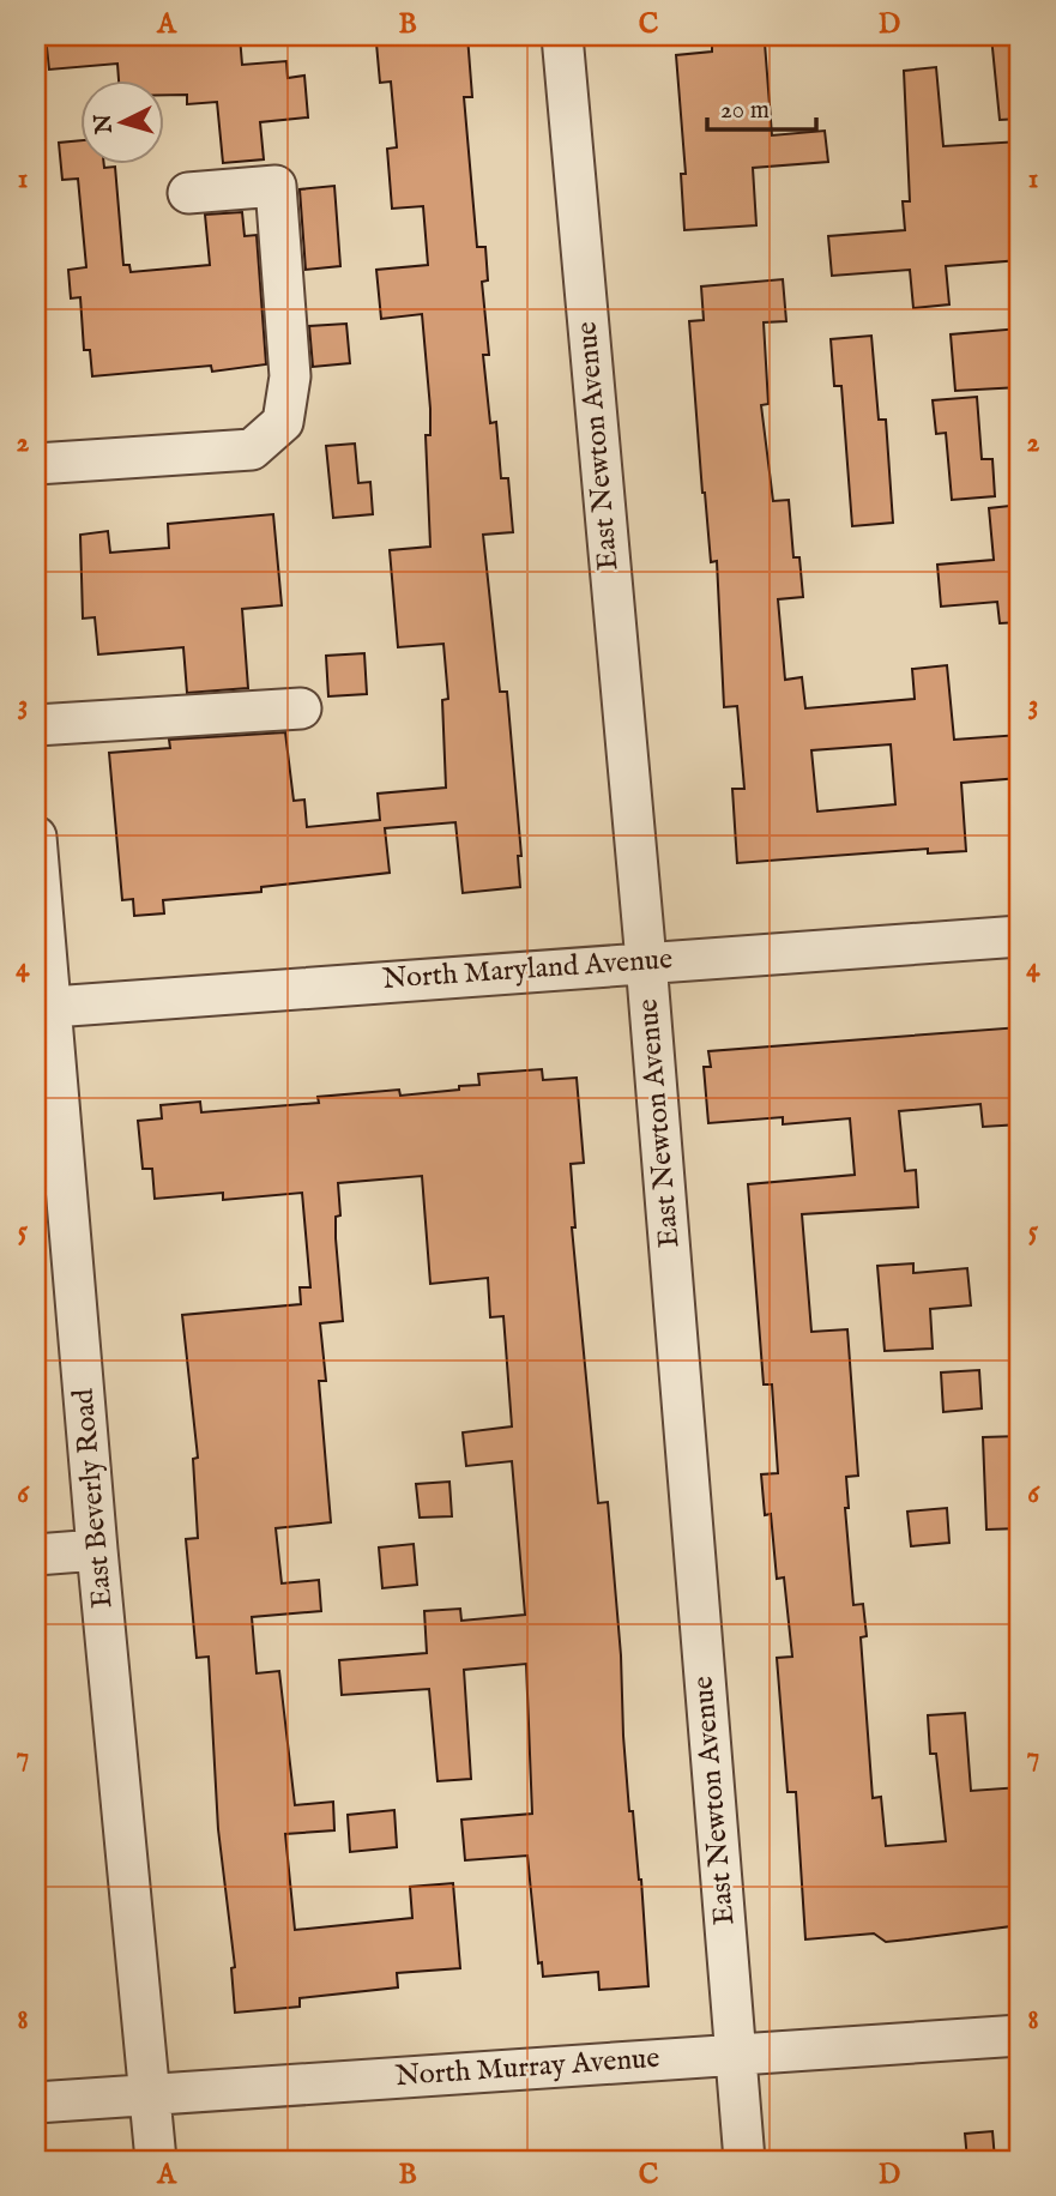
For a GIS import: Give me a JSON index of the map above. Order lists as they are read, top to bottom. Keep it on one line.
{"streets":{"street":["East Newton Avenue","North Maryland Avenue","East Beverly Road","North Murray Avenue"]},"crossings":[["East Newton Avenue","North Maryland Avenue"],["East Newton Avenue","North Murray Avenue"],["North Maryland Avenue","East Beverly Road"],["East Beverly Road","North Murray Avenue"]],"scale_bar":"20 m","north":"left","grid":{"columns":["A","B","C","D"],"rows":["1","2","3","4","5","6","7","8"]}}
